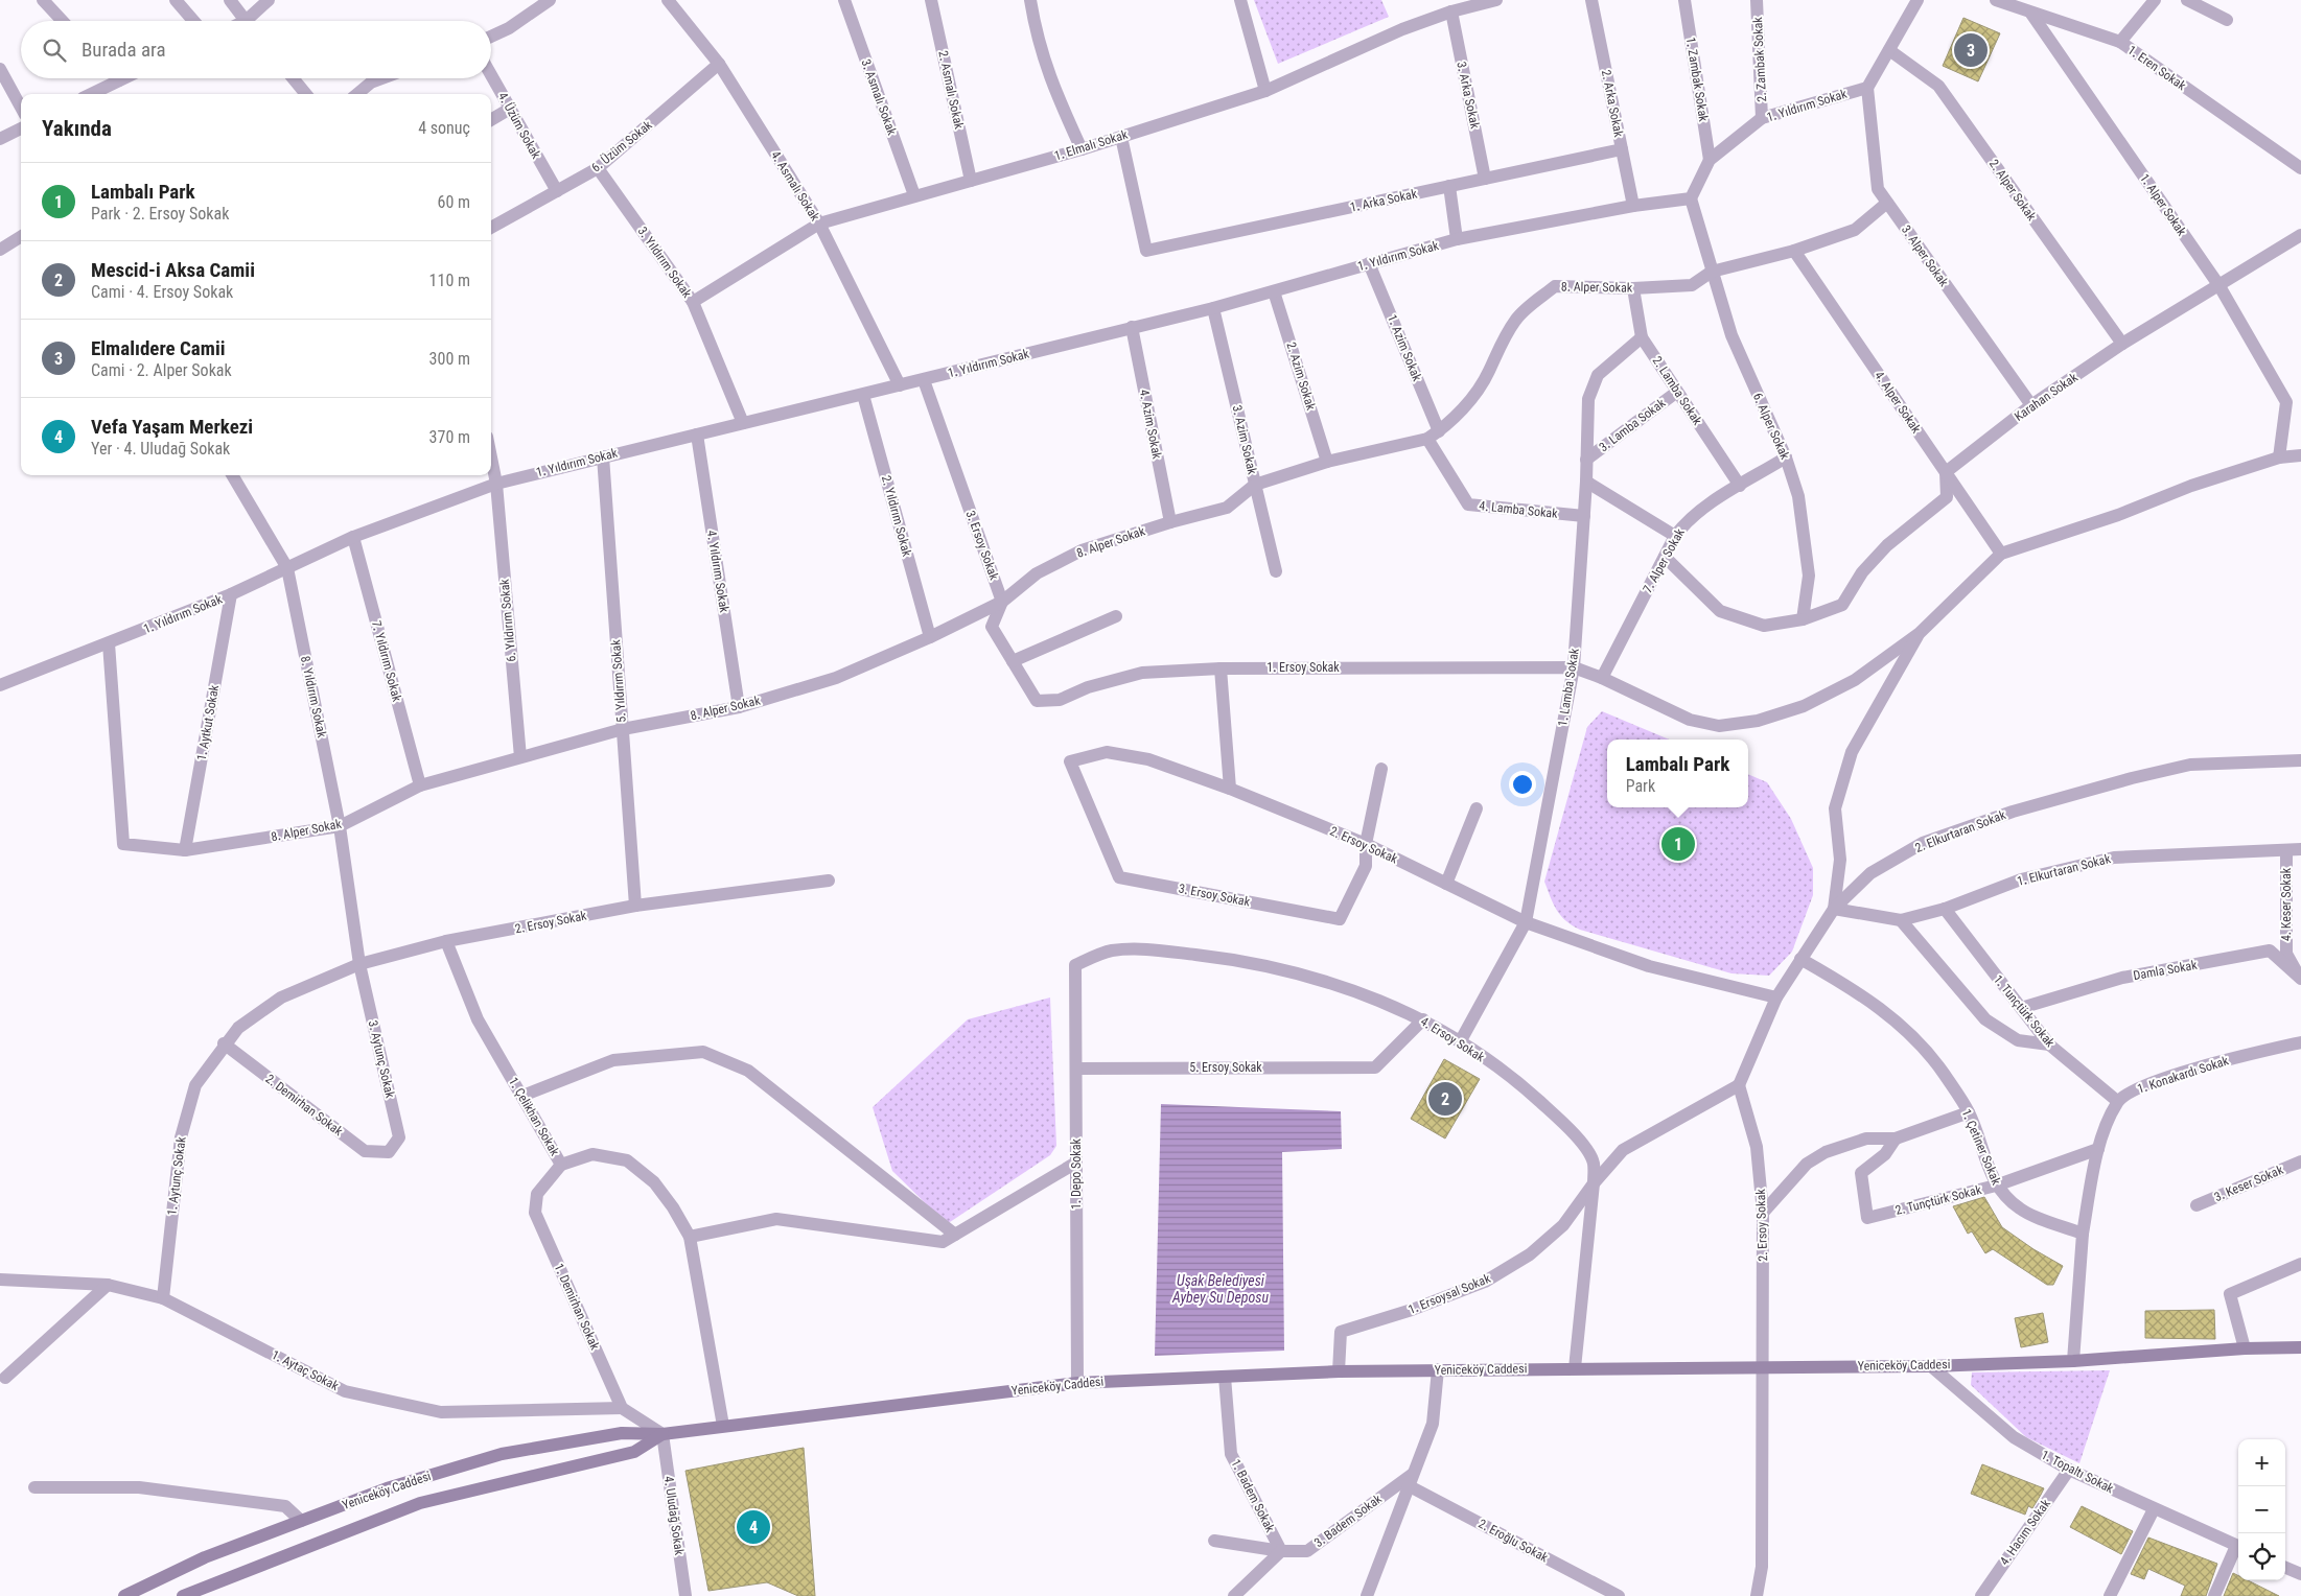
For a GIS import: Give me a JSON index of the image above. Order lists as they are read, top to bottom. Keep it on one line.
{"streets":{"street":["2. Zambak Sokak","1. Eren Sokak","1. Zambak Sokak","2. Asmalı Sokak","3. Arka Sokak","3. Asmalı Sokak","2. Arka Sokak","1. Yıldırım Sokak","4. Üzüm Sokak","1. Elmalı Sokak","6. Üzüm Sokak","4. Asmalı Sokak","2. Alper Sokak","1. Arka Sokak","1. Alper Sokak","3. Alper Sokak","3. Yıldırım Sokak","8. Alper Sokak","1. Azim Sokak","2. Azim Sokak","2. Lamba Sokak","Karahan Sokak","4. Alper Sokak","4. Azim Sokak","3. Lamba Sokak","6. Alper Sokak","3. Azim Sokak","4. Lamba Sokak","2. Yıldırım Sokak","3. Ersoy Sokak","7. Alper Sokak","4. Yıldırım Sokak","6. Yıldırım Sokak","7. Yıldırım Sokak","1. Ersoy Sokak","5. Yıldırım Sokak","1. Lamba Sokak","8. Yıldırım Sokak","1. Aytkut Sokak","2. Elkurtaran Sokak","2. Ersoy Sokak","1. Elkurtaran Sokak","4. Keser Sokak","Damla Sokak","1. Tunçtürk Sokak","4. Ersoy Sokak","3. Aytunç Sokak","5. Ersoy Sokak","1. Konakardı Sokak","2. Demirhan Sokak","1. Çelikhan Sokak","1. Çetiner Sokak","1. Depo Sokak","1. Aytunç Sokak","3. Keser Sokak","2. Tunçtürk Sokak","1. Ersoysal Sokak","1. Demirhan Sokak","Yeniceköy Caddesi","1. Aytaç Sokak","1. Topaltı Sokak","1. Badem Sokak","4. Uludağ Sokak","3. Badem Sokak","4. Hacım Sokak","2. Eroğlu Sokak"]},"crossings":[["2. Zambak Sokak","1. Yıldırım Sokak"],["1. Eren Sokak","1. Alper Sokak"],["1. Zambak Sokak","1. Yıldırım Sokak"],["2. Asmalı Sokak","1. Elmalı Sokak"],["3. Arka Sokak","1. Elmalı Sokak"],["3. Arka Sokak","1. Arka Sokak"],["3. Asmalı Sokak","1. Elmalı Sokak"],["2. Arka Sokak","1. Yıldırım Sokak"],["2. Arka Sokak","1. Arka Sokak"],["1. Yıldırım Sokak","4. Asmalı Sokak"],["1. Yıldırım Sokak","3. Alper Sokak"],["1. Yıldırım Sokak","3. Yıldırım Sokak"],["1. Yıldırım Sokak","8. Alper Sokak"],["1. Yıldırım Sokak","1. Azim Sokak"],["1. Yıldırım Sokak","2. Azim Sokak"],["1. Yıldırım Sokak","4. Azim Sokak"],["1. Yıldırım Sokak","6. Alper Sokak"],["1. Yıldırım Sokak","3. Azim Sokak"],["1. Yıldırım Sokak","2. Yıldırım Sokak"],["1. Yıldırım Sokak","3. Ersoy Sokak"],["1. Yıldırım Sokak","4. Yıldırım Sokak"],["1. Yıldırım Sokak","6. Yıldırım Sokak"],["1. Yıldırım Sokak","7. Yıldırım Sokak"],["1. Yıldırım Sokak","5. Yıldırım Sokak"],["1. Yıldırım Sokak","8. Yıldırım Sokak"],["1. Yıldırım Sokak","1. Aytkut Sokak"],["4. Üzüm Sokak","6. Üzüm Sokak"],["1. Elmalı Sokak","4. Asmalı Sokak"],["1. Elmalı Sokak","1. Arka Sokak"],["1. Elmalı Sokak","3. Yıldırım Sokak"],["6. Üzüm Sokak","4. Asmalı Sokak"],["6. Üzüm Sokak","3. Yıldırım Sokak"],["2. Alper Sokak","Karahan Sokak"],["1. Alper Sokak","Karahan Sokak"],["3. Alper Sokak","8. Alper Sokak"],["3. Alper Sokak","Karahan Sokak"],["8. Alper Sokak","1. Azim Sokak"],["8. Alper Sokak","2. Azim Sokak"],["8. Alper Sokak","2. Lamba Sokak"],["8. Alper Sokak","4. Alper Sokak"],["8. Alper Sokak","4. Azim Sokak"],["8. Alper Sokak","6. Alper Sokak"],["8. Alper Sokak","3. Azim Sokak"],["8. Alper Sokak","4. Lamba Sokak"],["8. Alper Sokak","2. Yıldırım Sokak"],["8. Alper Sokak","3. Ersoy Sokak"],["8. Alper Sokak","4. Yıldırım Sokak"],["8. Alper Sokak","6. Yıldırım Sokak"],["8. Alper Sokak","7. Yıldırım Sokak"],["8. Alper Sokak","5. Yıldırım Sokak"],["8. Alper Sokak","8. Yıldırım Sokak"],["8. Alper Sokak","1. Aytkut Sokak"],["2. Lamba Sokak","3. Lamba Sokak"],["2. Lamba Sokak","7. Alper Sokak"],["2. Lamba Sokak","1. Lamba Sokak"],["Karahan Sokak","4. Alper Sokak"],["3. Lamba Sokak","1. Lamba Sokak"],["6. Alper Sokak","7. Alper Sokak"],["4. Lamba Sokak","1. Lamba Sokak"],["3. Ersoy Sokak","2. Ersoy Sokak"],["1. Ersoy Sokak","1. Lamba Sokak"],["5. Yıldırım Sokak","2. Ersoy Sokak"],["1. Lamba Sokak","2. Ersoy Sokak"],["1. Lamba Sokak","4. Ersoy Sokak"],["8. Yıldırım Sokak","2. Ersoy Sokak"],["8. Yıldırım Sokak","3. Aytunç Sokak"],["2. Elkurtaran Sokak","2. Ersoy Sokak"],["2. Elkurtaran Sokak","1. Elkurtaran Sokak"],["2. Elkurtaran Sokak","1. Çetiner Sokak"],["2. Ersoy Sokak","3. Aytunç Sokak"],["2. Ersoy Sokak","1. Çelikhan Sokak"],["2. Ersoy Sokak","1. Aytunç Sokak"],["2. Ersoy Sokak","Yeniceköy Caddesi"],["1. Elkurtaran Sokak","4. Keser Sokak"],["1. Elkurtaran Sokak","1. Tunçtürk Sokak"],["4. Keser Sokak","Damla Sokak"],["Damla Sokak","1. Tunçtürk Sokak"],["1. Tunçtürk Sokak","1. Konakardı Sokak"],["4. Ersoy Sokak","5. Ersoy Sokak"],["4. Ersoy Sokak","1. Depo Sokak"],["4. Ersoy Sokak","1. Ersoysal Sokak"],["4. Ersoy Sokak","Yeniceköy Caddesi"],["3. Aytunç Sokak","2. Demirhan Sokak"],["5. Ersoy Sokak","1. Depo Sokak"],["2. Demirhan Sokak","1. Aytunç Sokak"],["1. Çelikhan Sokak","1. Demirhan Sokak"],["1. Çelikhan Sokak","Yeniceköy Caddesi"],["1. Çetiner Sokak","2. Tunçtürk Sokak"],["1. Depo Sokak","Yeniceköy Caddesi"],["1. Aytunç Sokak","1. Aytaç Sokak"],["1. Ersoysal Sokak","Yeniceköy Caddesi"],["1. Demirhan Sokak","1. Aytaç Sokak"],["Yeniceköy Caddesi","1. Topaltı Sokak"],["Yeniceköy Caddesi","1. Badem Sokak"],["Yeniceköy Caddesi","4. Uludağ Sokak"],["1. Topaltı Sokak","4. Hacım Sokak"],["1. Badem Sokak","3. Badem Sokak"],["3. Badem Sokak","2. Eroğlu Sokak"]],"water":["Uşak Belediyesi Aybey Su Deposu"],"page":{"search":"Burada ara","pins":["3","1","2","4"],"heading":["Yakında","4 sonuç"],"list":[{"mark":"1","name":"Lambalı Park","note":"Park · 2. Ersoy Sokak","value":"60 m"},{"mark":"2","name":"Mescid-i Aksa Camii","note":"Cami · 4. Ersoy Sokak","value":"110 m"},{"mark":"3","name":"Elmalıdere Camii","note":"Cami · 2. Alper Sokak","value":"300 m"},{"mark":"4","name":"Vefa Yaşam Merkezi","note":"Yer · 4. Uludağ Sokak","value":"370 m"}],"popup":["Lambalı Park","Park"],"map_buttons":["+","−"]}}
